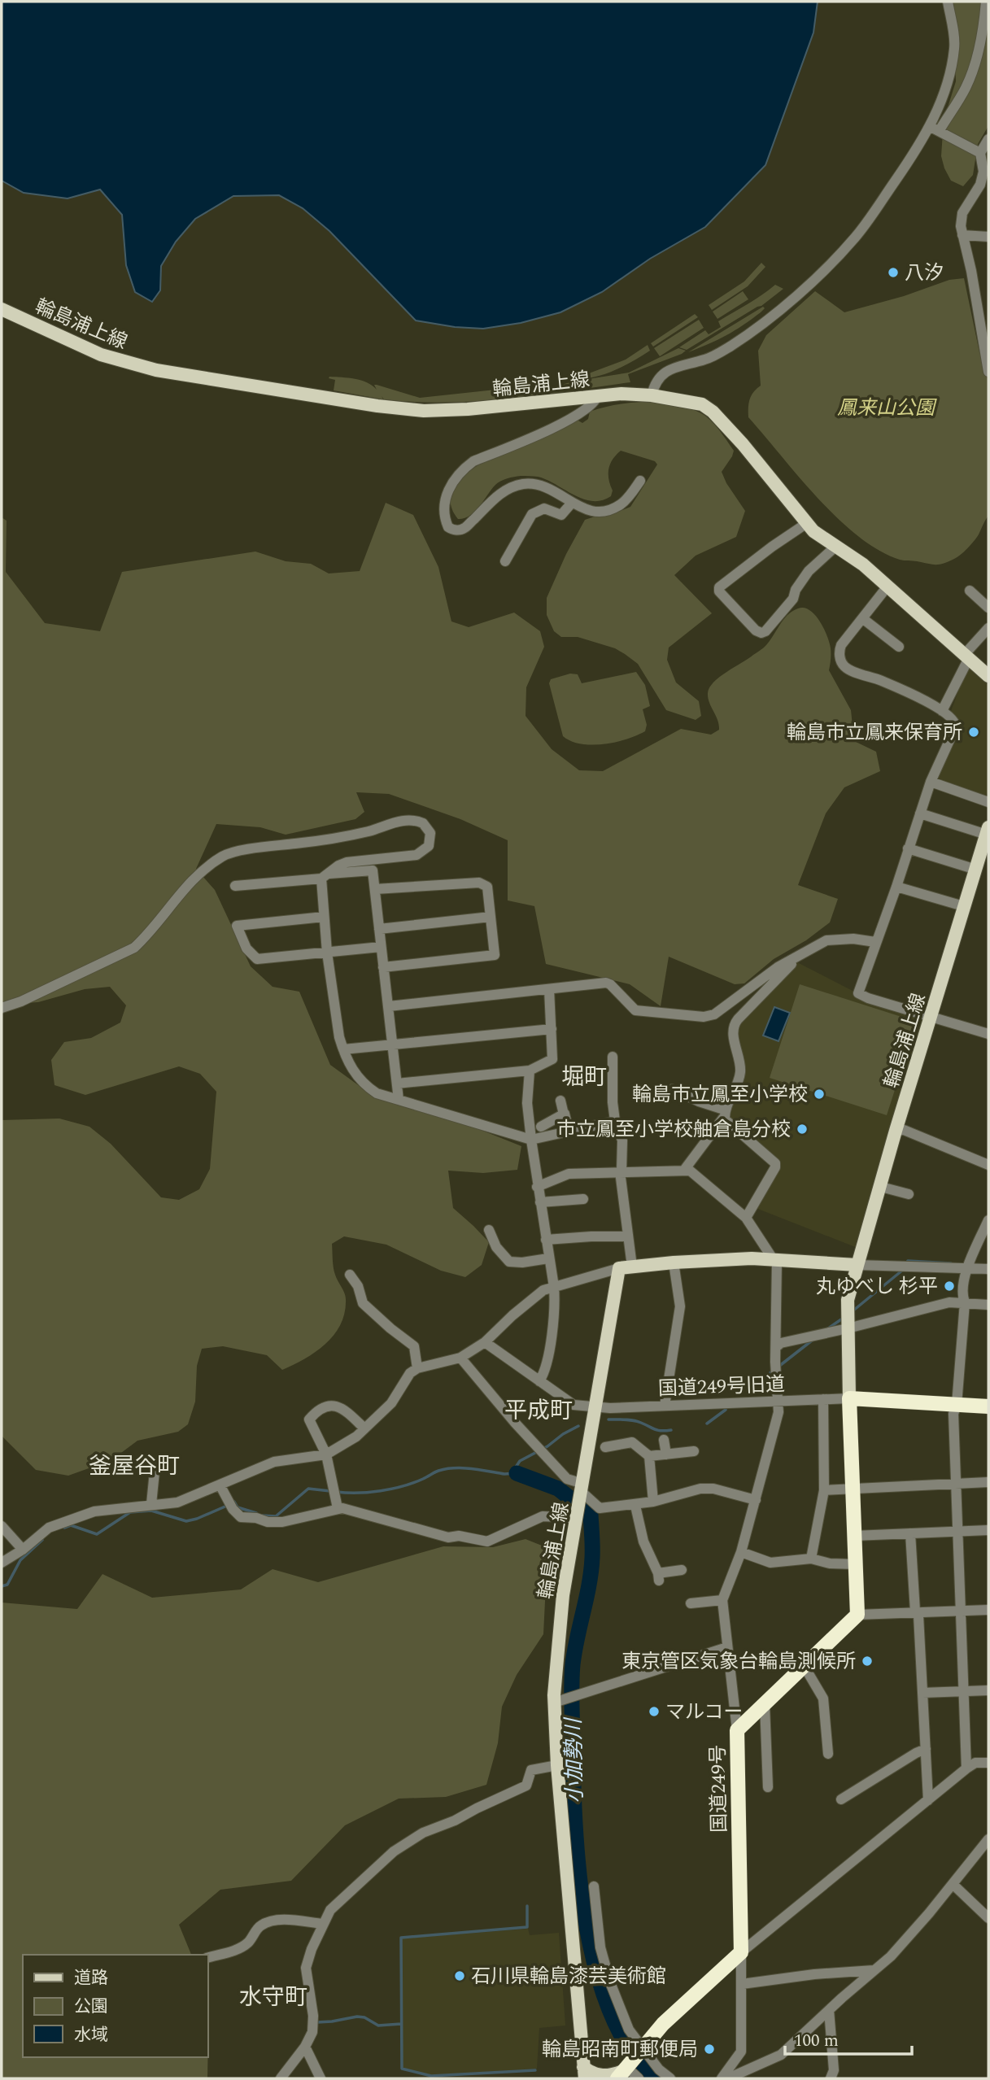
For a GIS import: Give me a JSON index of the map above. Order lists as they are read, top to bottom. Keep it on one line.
{"streets":{"highway":["国道249号"],"main road":["輪島浦上線"],"street":["国道249号旧道"]},"crossings":[["輪島浦上線","国道249号旧道"]],"districts":["堀町","平成町","釜屋谷町","水守町"],"water":["小加勢川"],"parks":["鳳来山公園"],"places":["八汐","輪島市立鳳来保育所","輪島市立鳳至小学校","市立鳳至小学校舳倉島分校","丸ゆべし 杉平","東京管区気象台輪島測候所","マルコー","石川県輪島漆芸美術館","輪島昭南町郵便局"],"legend":["道路","公園","水域"],"scale_bar":"100 m"}
